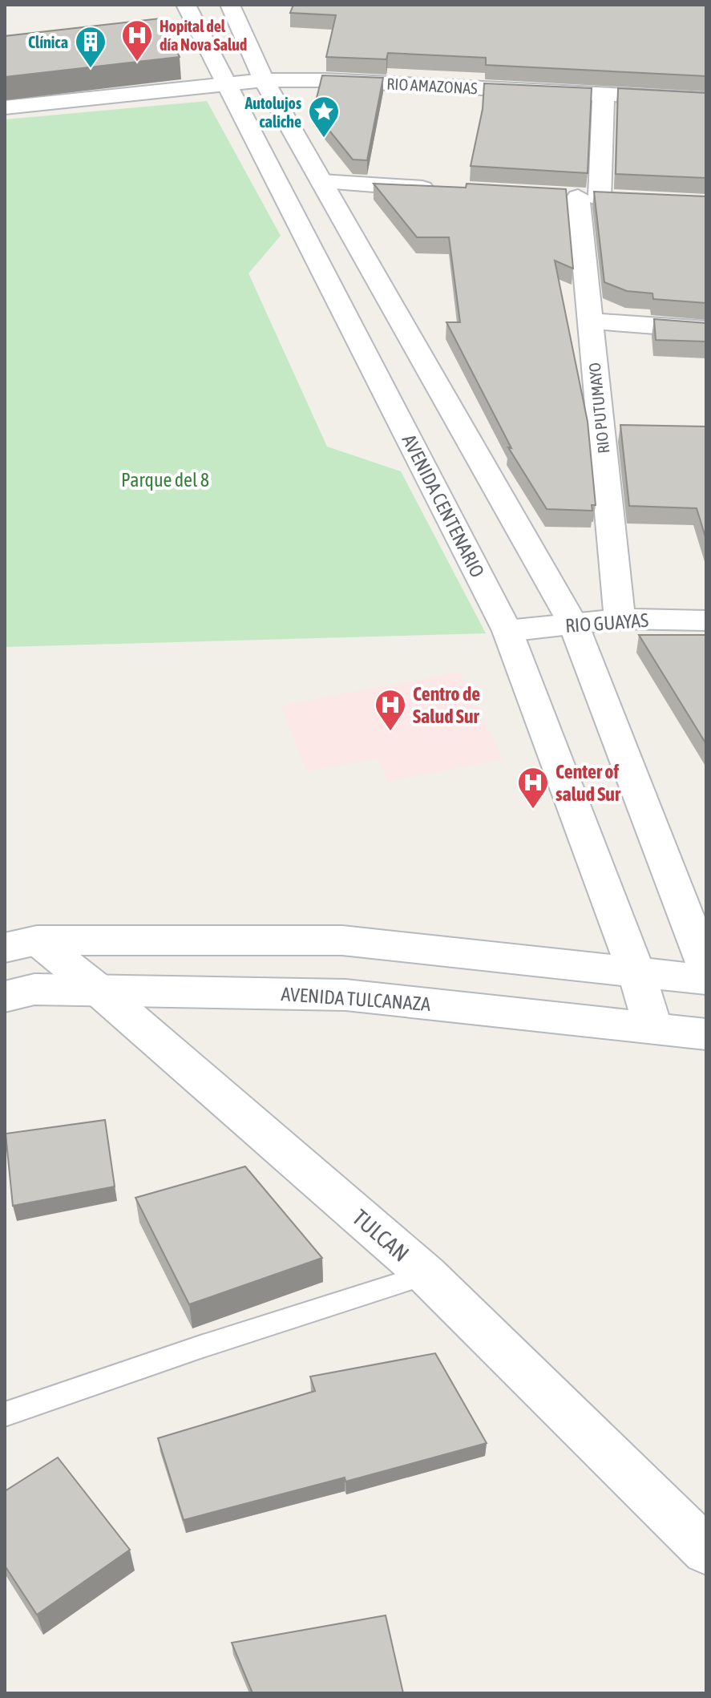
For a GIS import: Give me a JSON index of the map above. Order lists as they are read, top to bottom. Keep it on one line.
{"streets":{"street":["RIO AMAZONAS","RIO PUTUMAYO","AVENIDA CENTENARIO","RIO GUAYAS","AVENIDA TULCANAZA","TULCAN"]},"crossings":[["RIO AMAZONAS","RIO PUTUMAYO"],["RIO AMAZONAS","AVENIDA CENTENARIO"],["RIO PUTUMAYO","RIO GUAYAS"],["AVENIDA CENTENARIO","RIO GUAYAS"],["AVENIDA CENTENARIO","AVENIDA TULCANAZA"],["AVENIDA TULCANAZA","TULCAN"]],"parks":["Parque del 8"],"places":{"hospital":["Hopital del día Nova Salud","Centro de Salud Sur","Center of salud Sur"],"building":["Clínica"],"place":["Autolujos caliche"]}}
